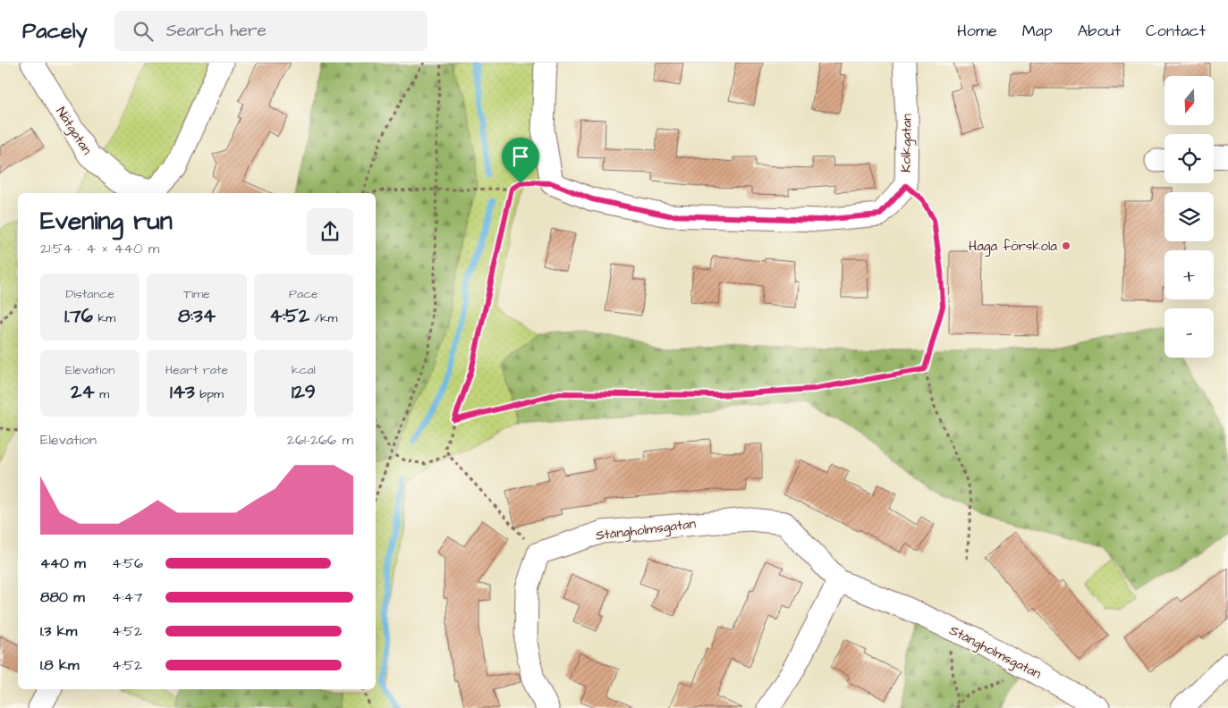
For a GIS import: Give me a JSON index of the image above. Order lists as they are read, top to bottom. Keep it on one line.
{"streets":{"street":["Nätgatan","Kolkgatan","Stångholmsgatan"]},"places":["Haga förskola"],"north":"bottom","page":{"header":"Pacely","search":"Search here","nav":["Home","Map","About","Contact"],"map_buttons":["+","−"],"heading":["Evening run","21:54 · 4 × 440 m"],"stats":[["Distance","1.76 km"],["Time","8:34"],["Pace","4:52 /km"],["Elevation","24 m"],["Heart rate","143 bpm"],["kcal","129"]],"chart":["Elevation","261–266 m"],"list":[{"name":"440 m","note":"4:56"},{"name":"880 m","note":"4:47"},{"name":"1.3 km","note":"4:52"},{"name":"1.8 km","note":"4:52"}]}}
